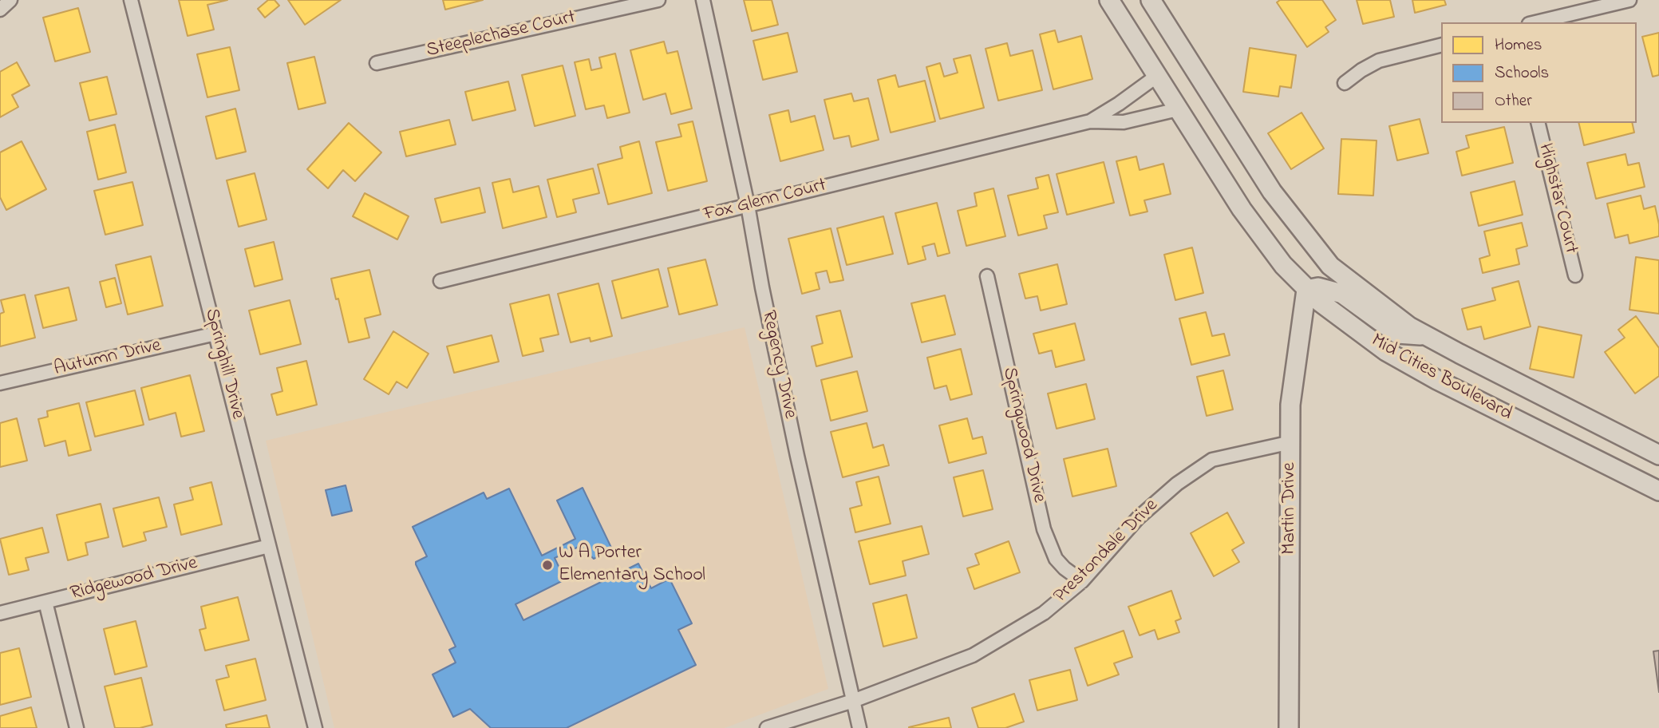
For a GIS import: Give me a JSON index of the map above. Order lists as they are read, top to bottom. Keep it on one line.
{"streets":{"main road":["Mid Cities Boulevard","Martin Drive"],"street":["Steeplechase Court","Highstar Court","Fox Glenn Court","Autumn Drive","Springhill Drive","Regency Drive","Springwood Drive","Prestondale Drive","Ridgewood Drive"]},"crossings":[["Fox Glenn Court","Regency Drive"],["Fox Glenn Court","Mid Cities Boulevard"],["Autumn Drive","Springhill Drive"],["Springhill Drive","Ridgewood Drive"],["Regency Drive","Prestondale Drive"],["Mid Cities Boulevard","Martin Drive"],["Springwood Drive","Prestondale Drive"],["Martin Drive","Prestondale Drive"]],"places":["W A Porter Elementary School"],"legend":["Homes","Schools","Other"]}
